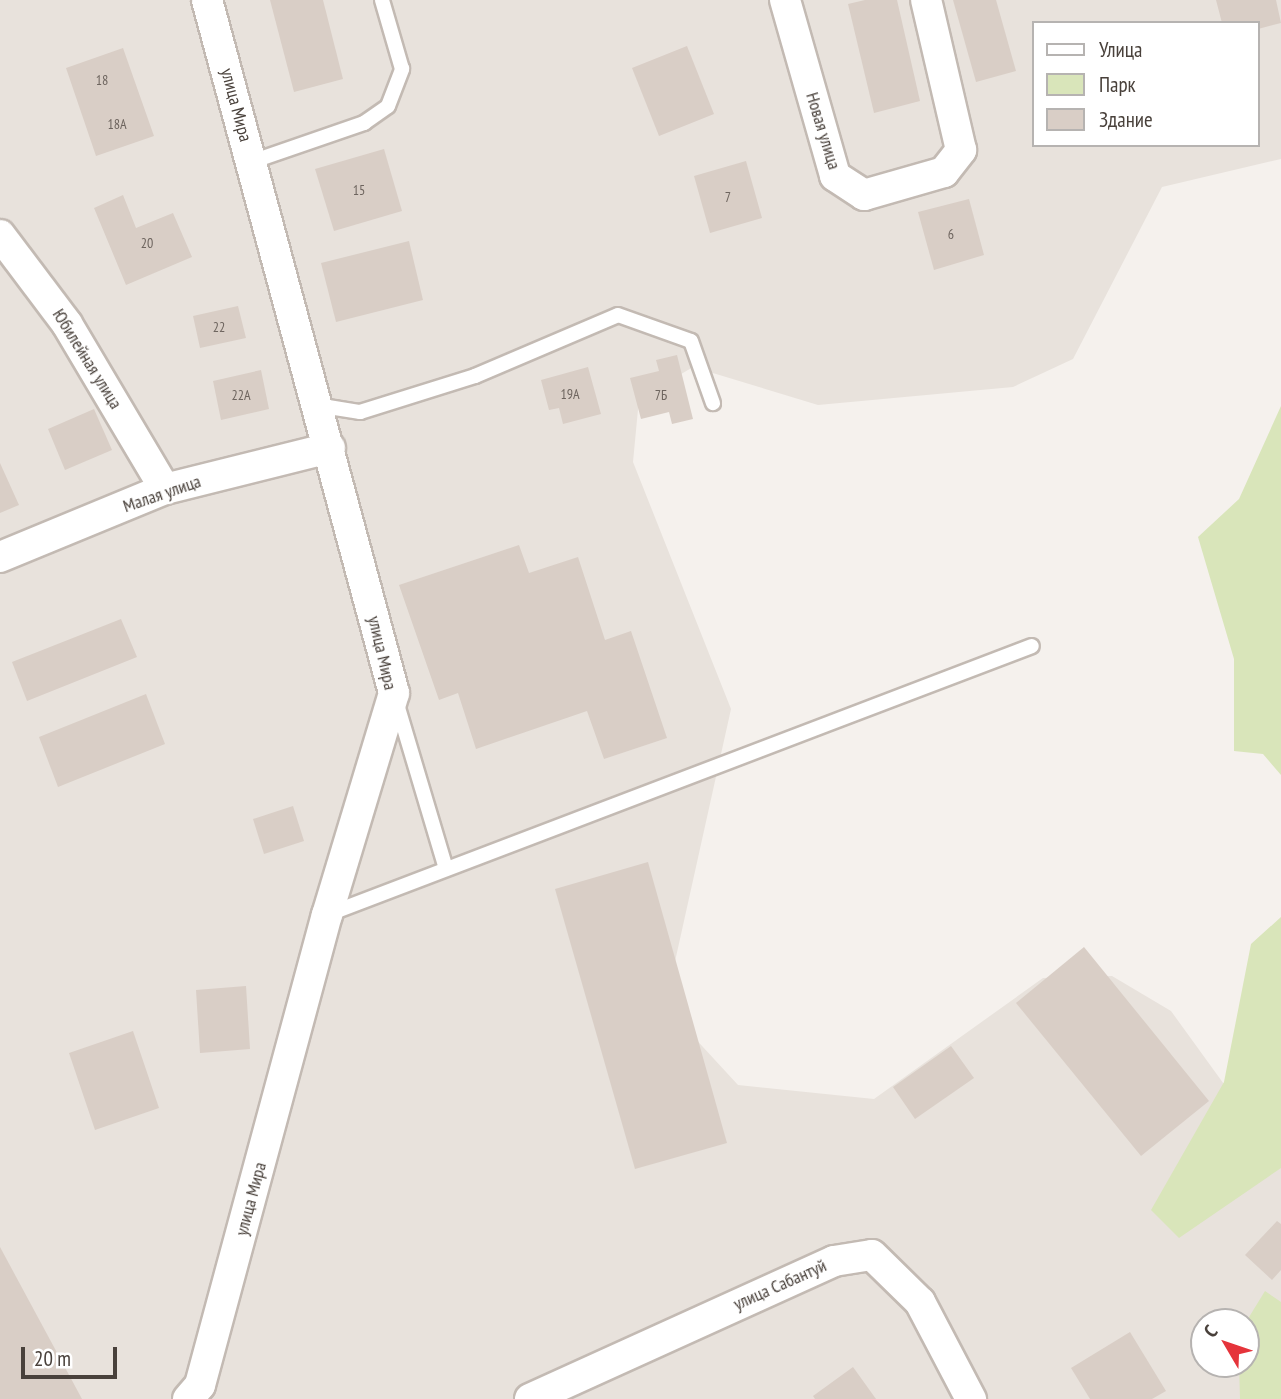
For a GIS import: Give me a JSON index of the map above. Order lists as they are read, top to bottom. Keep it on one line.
{"streets":{"street":["улица Мира","Новая улица","Юбилейная улица","Малая улица","улица Сабантуй"]},"crossings":[["улица Мира","Малая улица"],["Юбилейная улица","Малая улица"]],"house_numbers":["18","18А","15","7","6","20","22","19А","22А","7Б"],"legend":["Улица","Парк","Здание"],"scale_bar":"20 m","north":"top left"}
